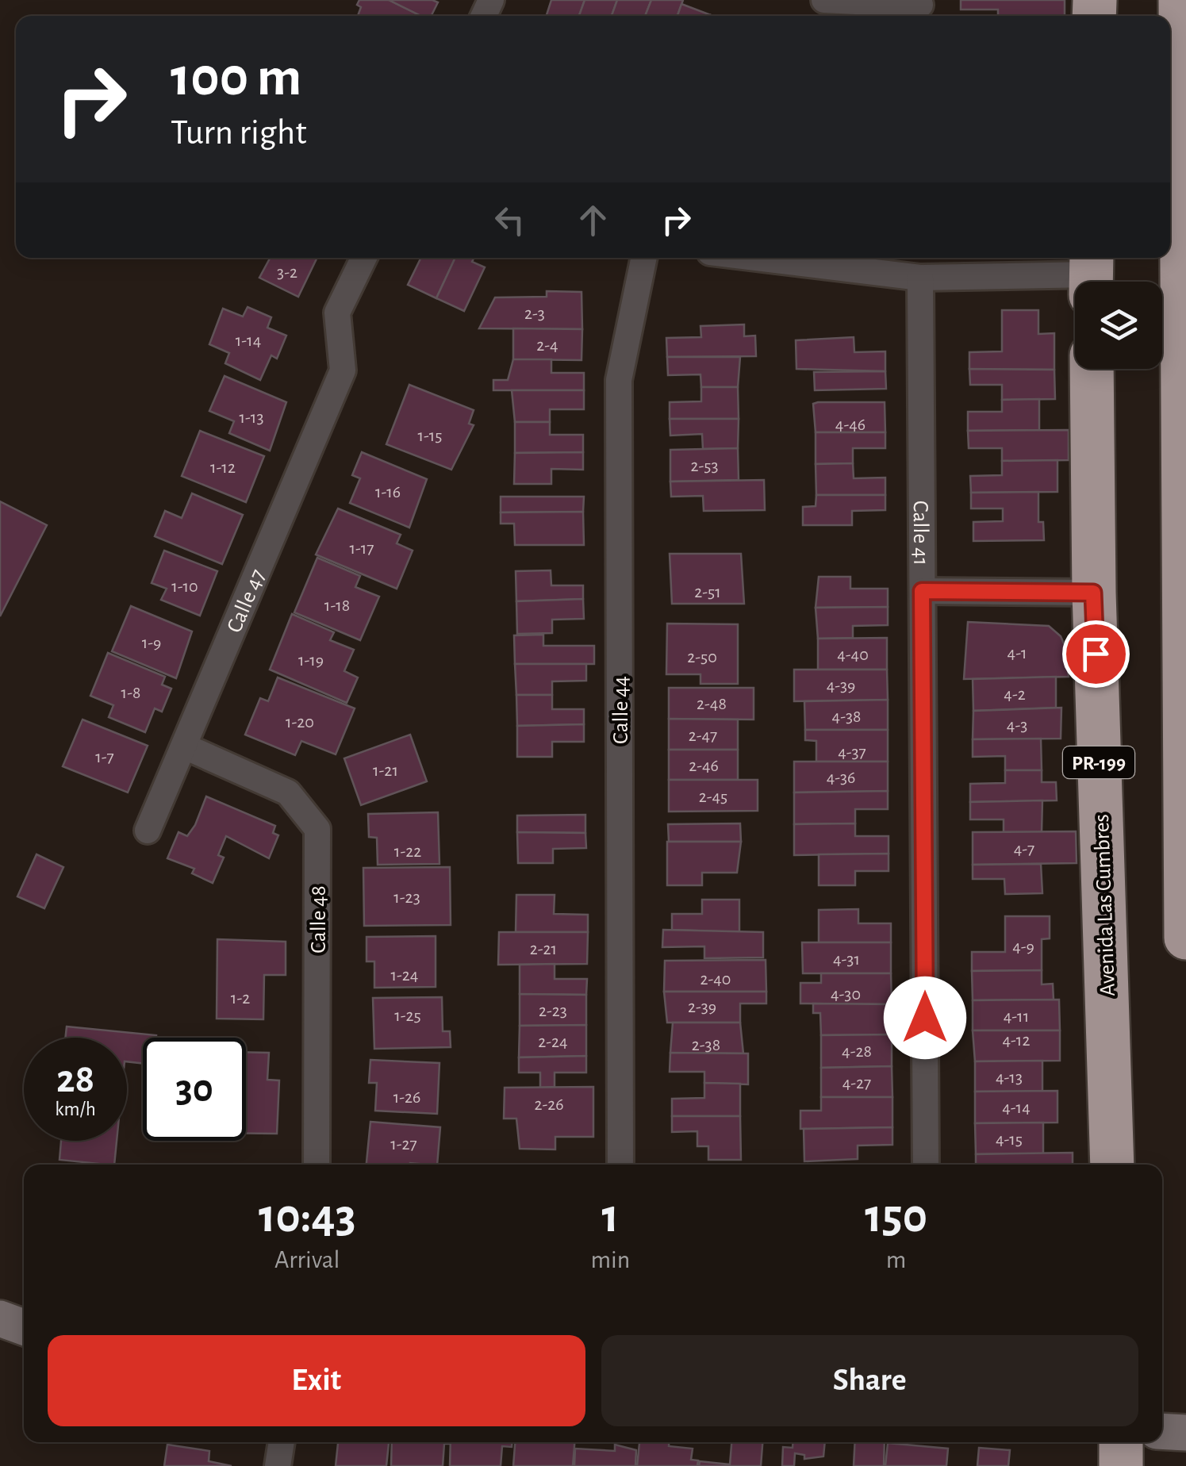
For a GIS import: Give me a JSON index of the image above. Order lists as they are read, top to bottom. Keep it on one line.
{"streets":{"highway":["PR-199","Avenida Las Cumbres"],"street":["Calle 41","Calle 47","Calle 44","Calle 48"]},"crossings":[["Calle 47","Calle 48"]],"house_numbers":["3-2","2-3","1-14","2-4","1-13","4-46","1-15","2-53","1-12","1-16","1-17","1-10","2-51","1-18","1-9","4-1","4-40","2-50","1-19","4-39","1-8","4-2","2-48","4-38","1-20","4-3","2-47","4-37","1-7","2-46","1-21","4-36","2-45","4-7","1-22","1-23","4-9","2-21","4-31","1-24","2-40","4-30","1-2","2-39","2-23","1-25","4-11","4-12","2-24","2-38","4-28","4-13","4-27","1-26","2-26","4-14","4-15","1-27"],"page":{"turn":["100 m","Turn right"],"speed":"28 km/h","limit":"30","eta":["10:43","Arrival","1","min","150","m"],"buttons":["Exit","Share"]}}
